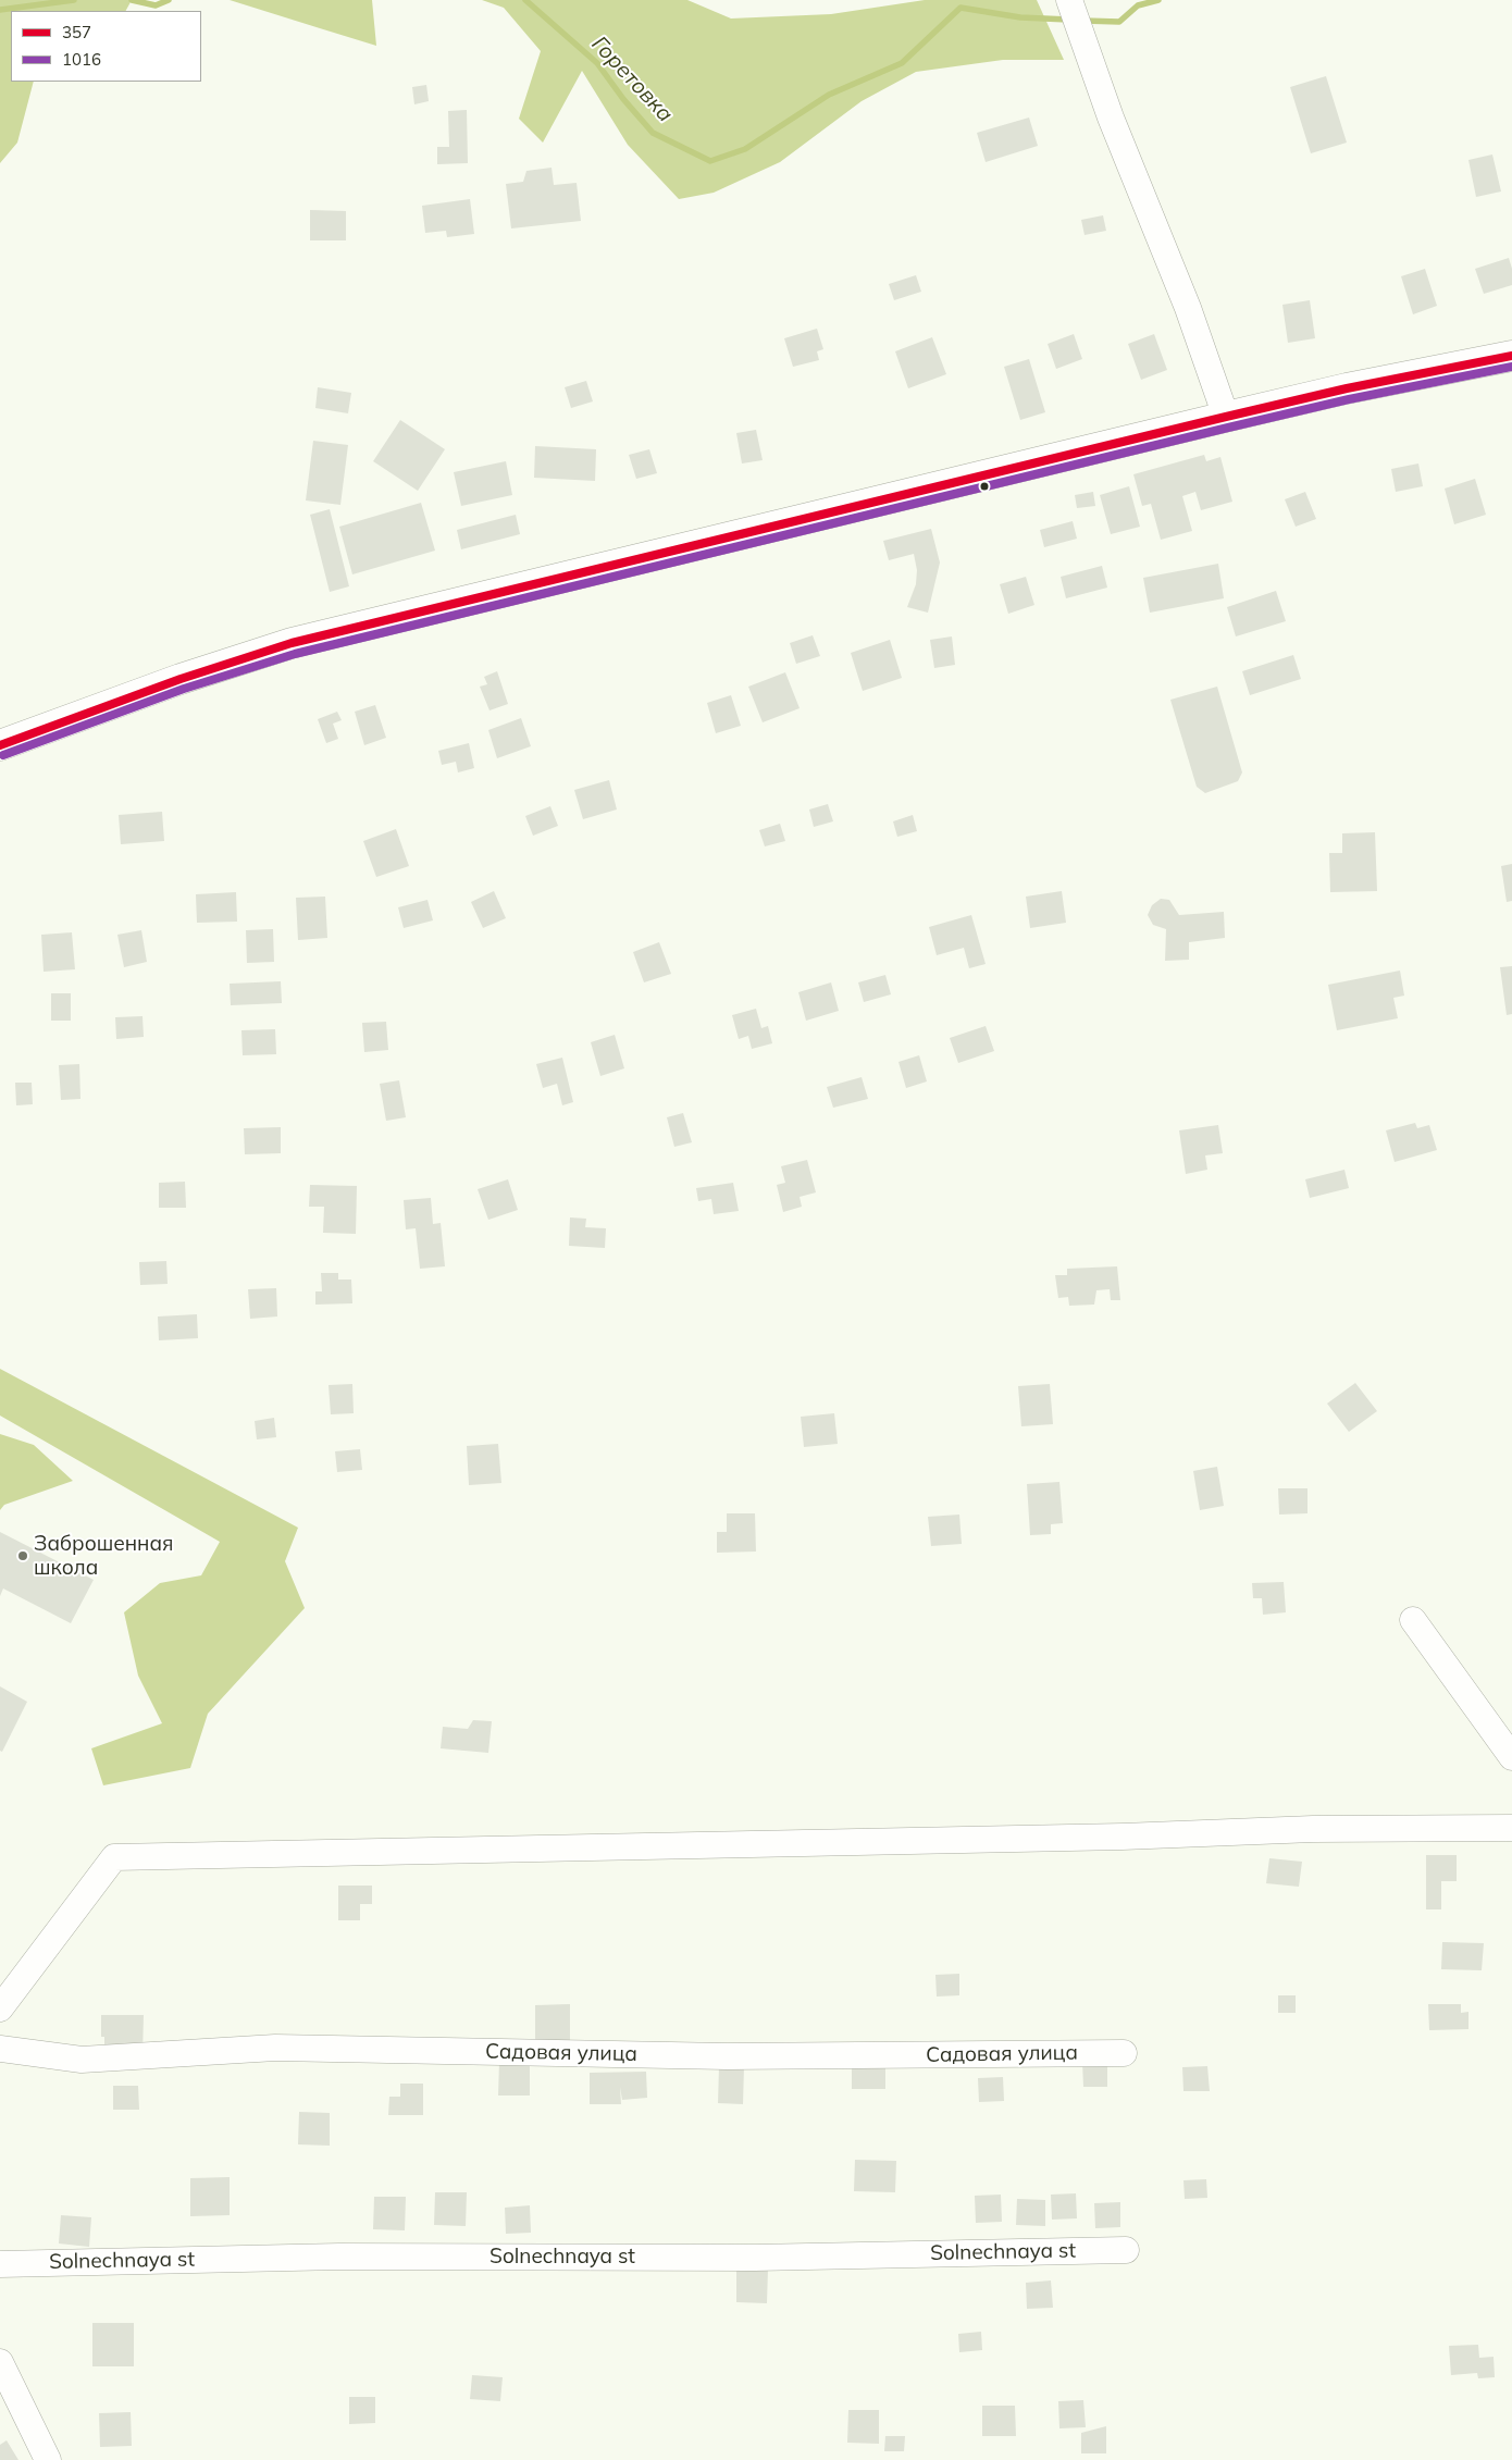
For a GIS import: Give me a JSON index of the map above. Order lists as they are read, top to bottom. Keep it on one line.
{"streets":{"street":["Садовая улица","Solnechnaya st"]},"water":["Горетовка"],"places":["Заброшенная школа"],"lines":["transit line 357","transit line 1016"],"legend":["357","1016"]}
